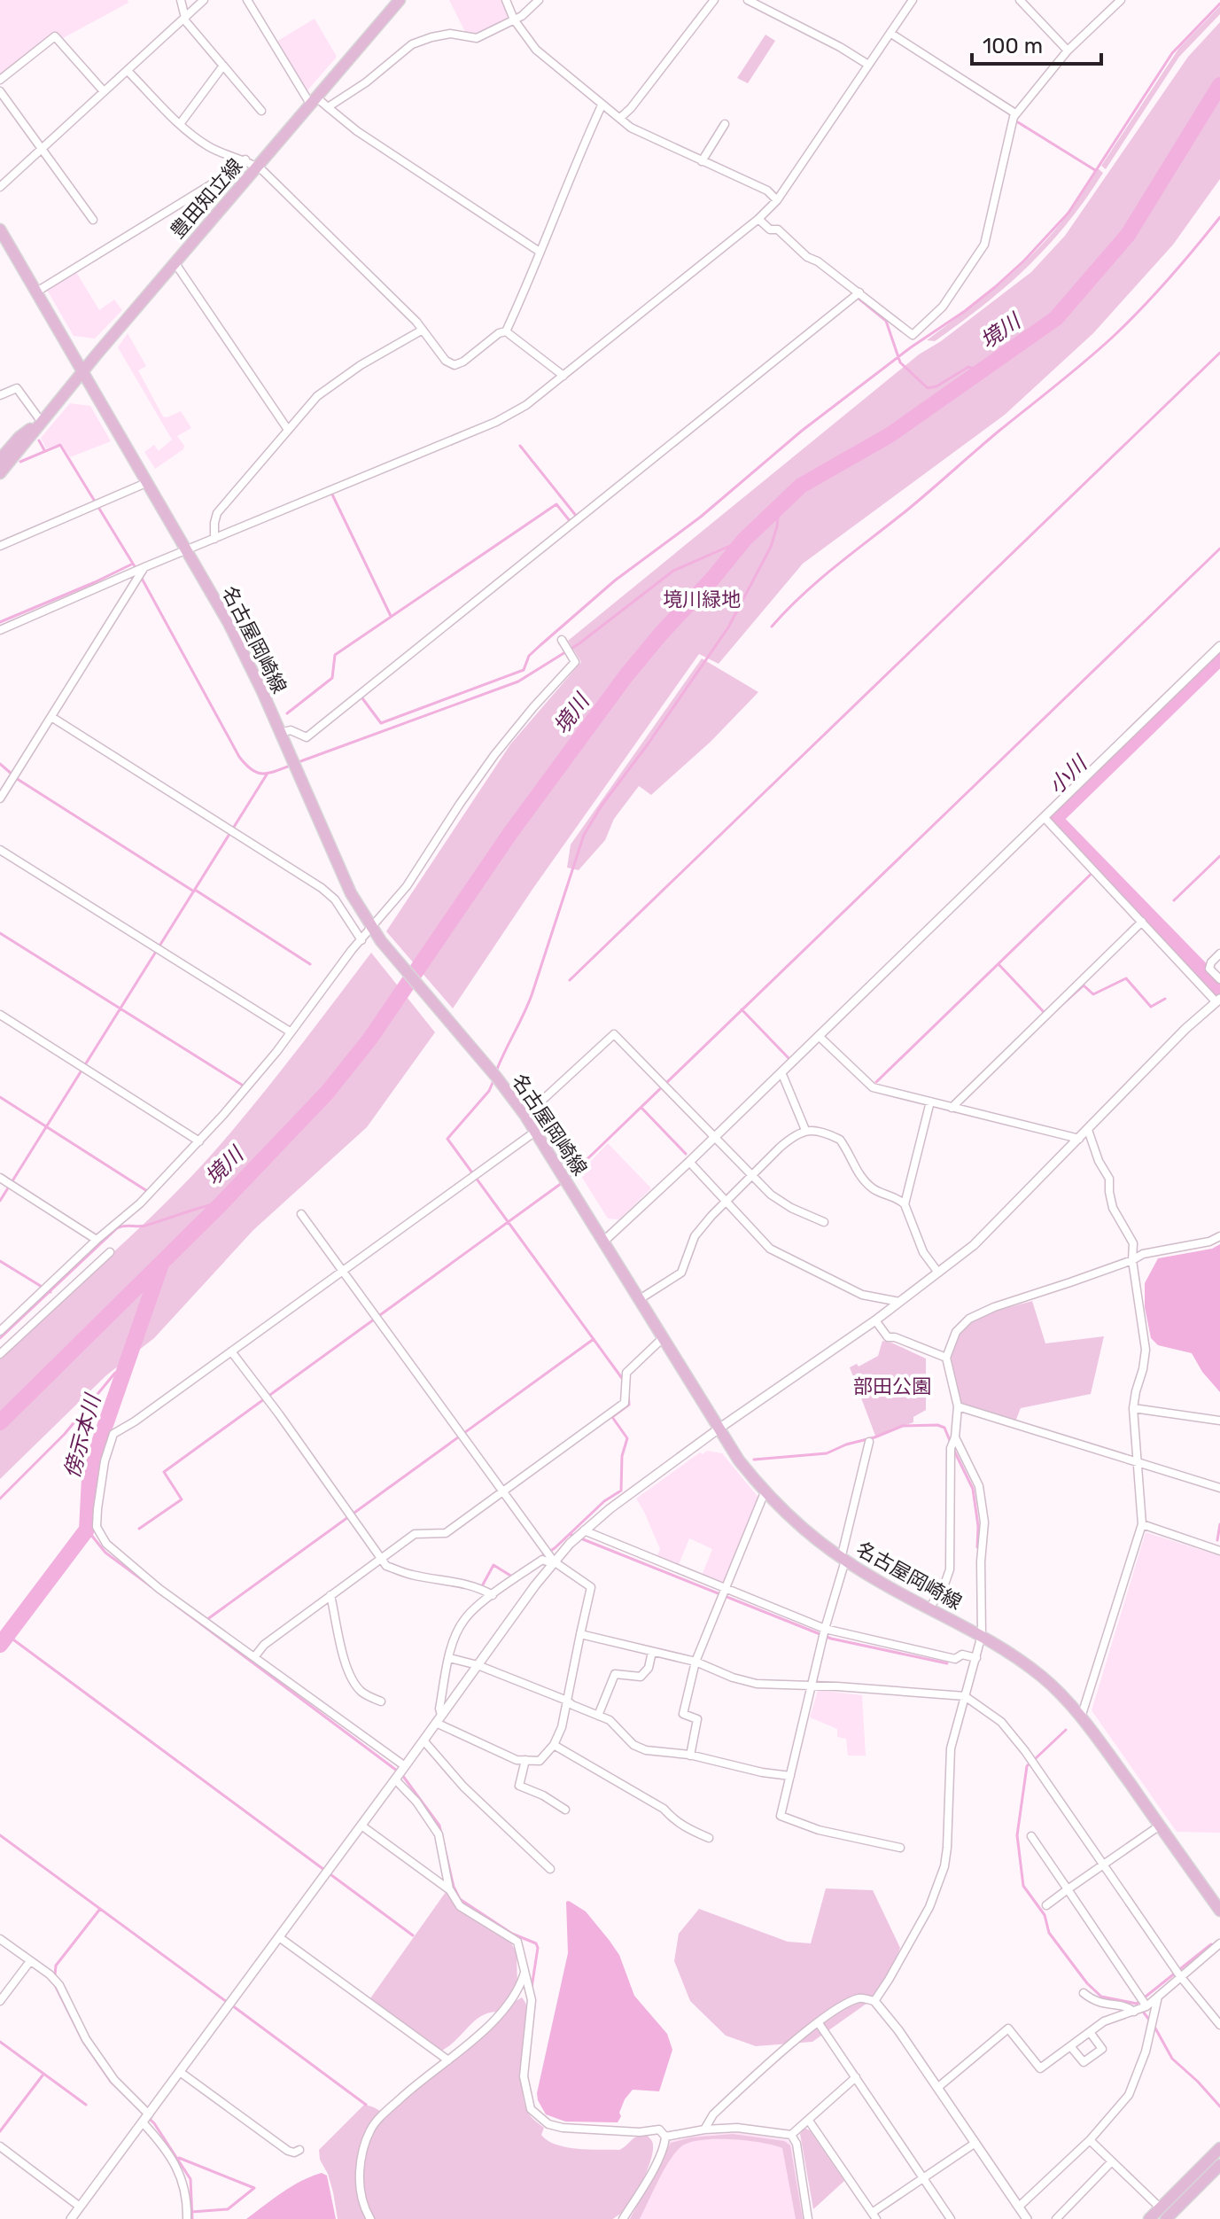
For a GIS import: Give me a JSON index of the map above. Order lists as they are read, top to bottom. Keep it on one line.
{"streets":{"main road":["豊田知立線","名古屋岡崎線"]},"crossings":[["豊田知立線","名古屋岡崎線"]],"water":["境川","小川","傍示本川"],"parks":["境川緑地","部田公園"],"scale_bar":"100 m"}
